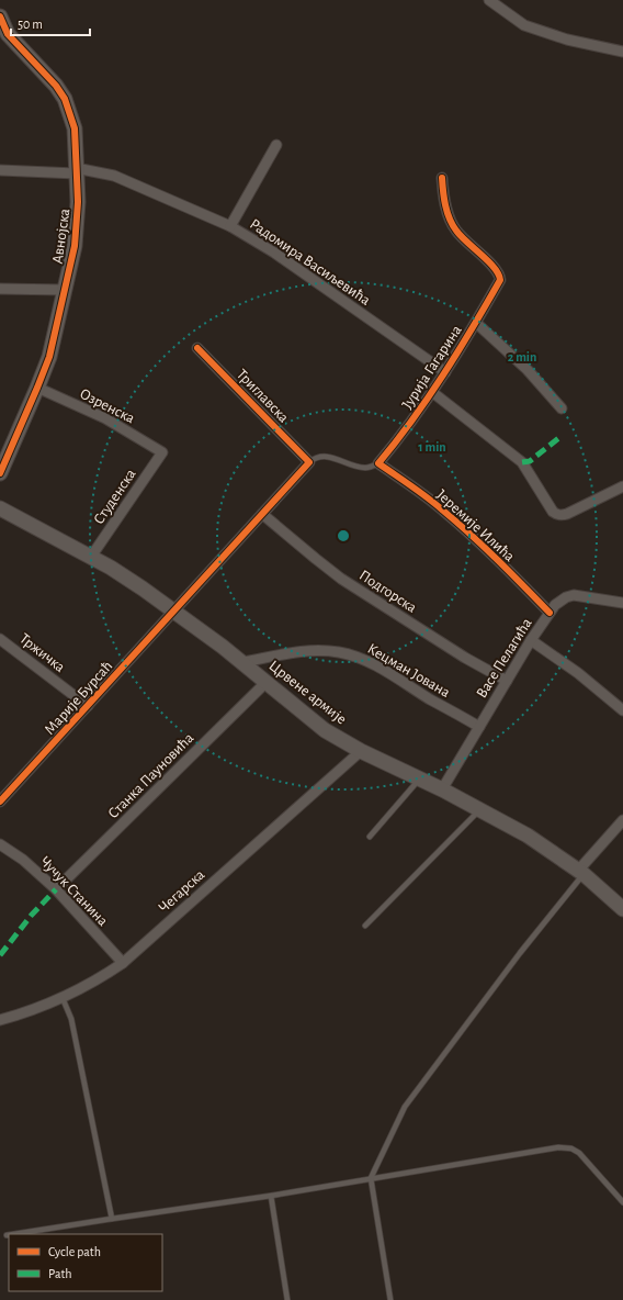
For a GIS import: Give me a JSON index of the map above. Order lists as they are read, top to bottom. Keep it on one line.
{"streets":{"main road":["Авнојска","Црвене армије"],"street":["Радомира Васиљевића","Јурија Гагарина","Триглавска","Озренска","Студенска","Јеремије Илића","Подгорска","Тржичка","Васе Пелагића","Кецман Јована","Марије Бурсаћ","Станка Пауновића","Чучук Станина","Чегарска"]},"crossings":[["Авнојска","Радомира Васиљевића"],["Авнојска","Озренска"],["Радомира Васиљевића","Јурија Гагарина"],["Јурија Гагарина","Јеремије Илића"],["Озренска","Студенска"],["Студенска","Црвене армије"],["Јеремије Илића","Васе Пелагића"],["Подгорска","Васе Пелагића"],["Тржичка","Марије Бурсаћ"],["Васе Пелагића","Кецман Јована"],["Васе Пелагића","Црвене армије"],["Кецман Јована","Црвене армије"],["Црвене армије","Марије Бурсаћ"],["Црвене армије","Станка Пауновића"],["Црвене армије","Чегарска"],["Станка Пауновића","Чучук Станина"],["Чучук Станина","Чегарска"]],"legend":["Cycle path","Path"],"scale_bar":"50 m","rings":["2 min","1 min"]}
